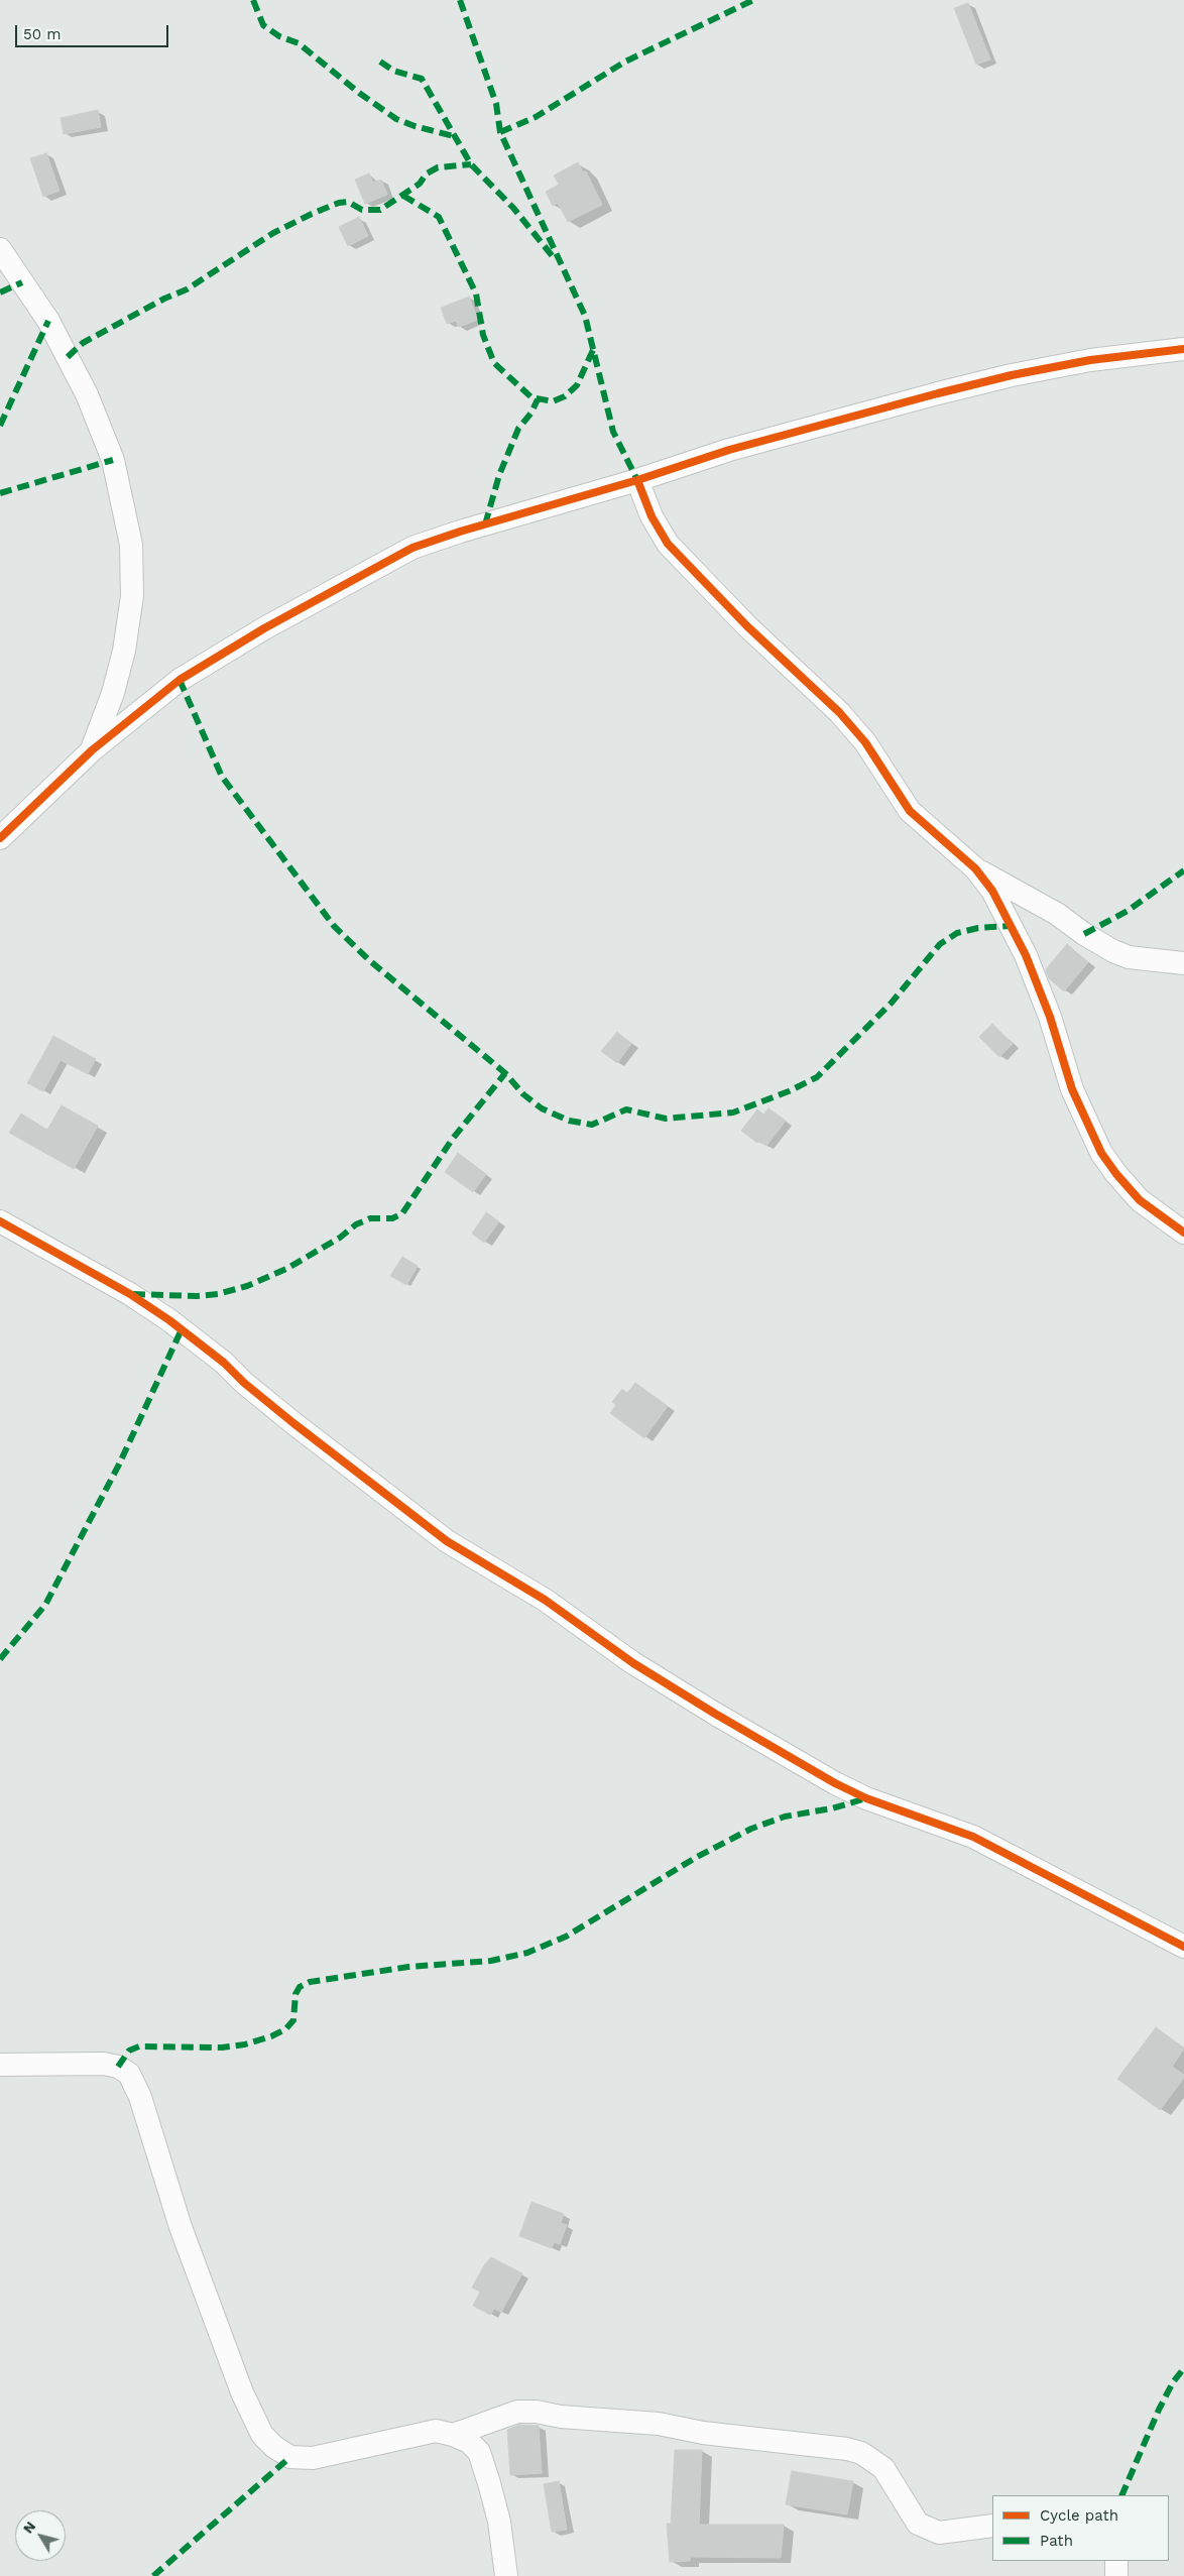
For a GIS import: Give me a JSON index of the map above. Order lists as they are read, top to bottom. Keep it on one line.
{"legend":["Cycle path","Path"],"scale_bar":"50 m","north":"top left"}
